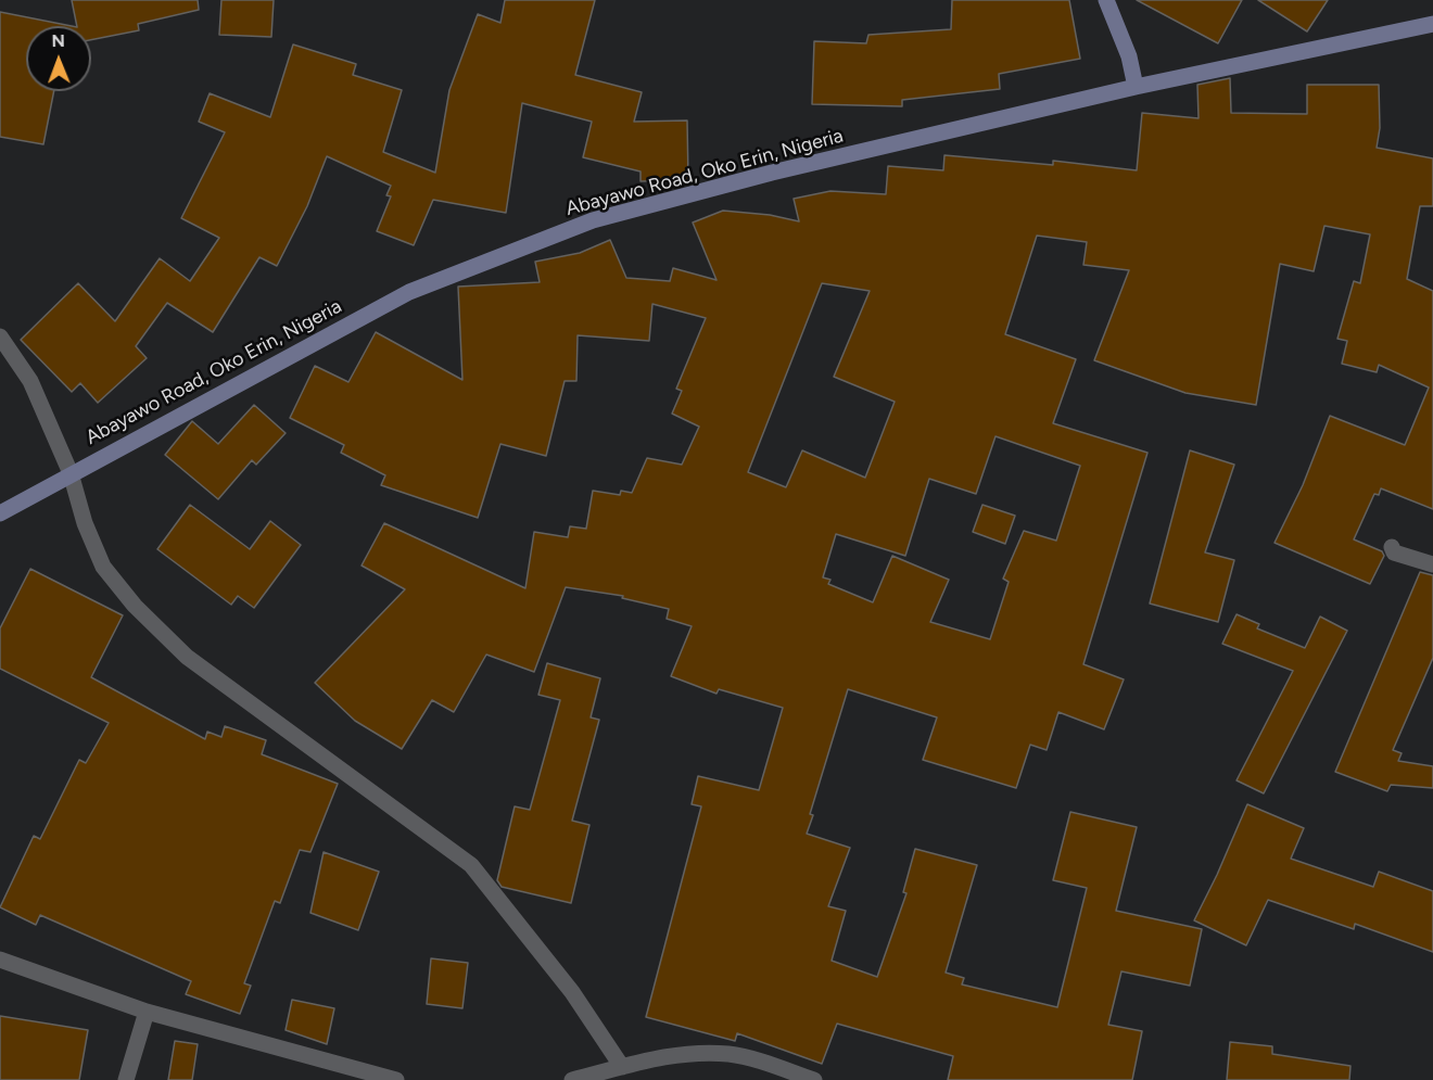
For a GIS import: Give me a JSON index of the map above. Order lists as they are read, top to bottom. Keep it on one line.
{"streets":{"street":["Abayawo Road, Oko Erin, Nigeria"]},"north":"top"}
